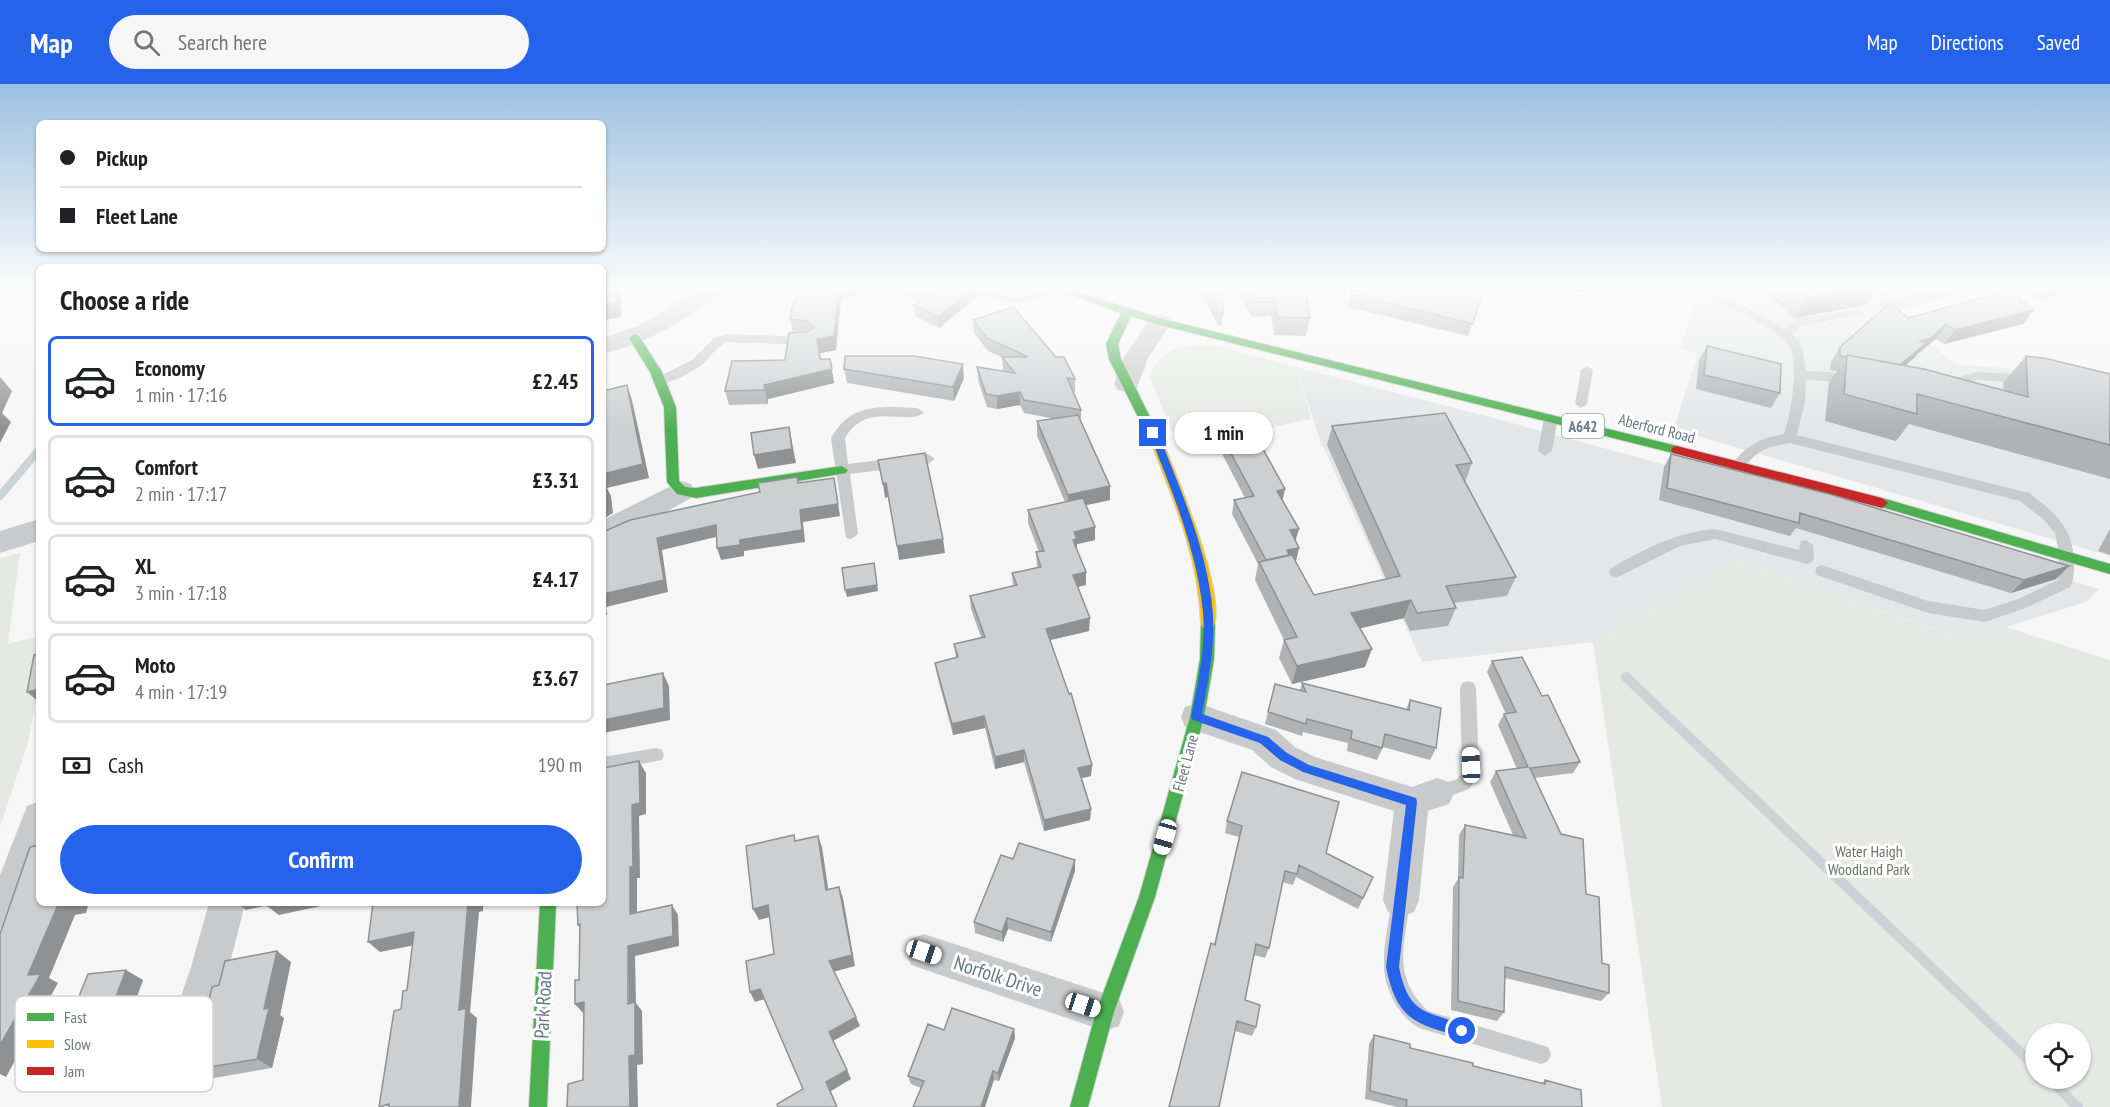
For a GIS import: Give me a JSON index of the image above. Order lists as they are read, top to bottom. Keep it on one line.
{"streets":{"street":["A642","Aberford Road","Fleet Lane","Norfolk Drive","Park Road"]},"crossings":[["Fleet Lane","Norfolk Drive"]],"parks":["Water Haigh Woodland Park"],"legend":["Fast","Slow","Jam"],"page":{"header":"Map","search":"Search here","nav":["Map","Directions","Saved"],"banner":["Pickup","Fleet Lane"],"heading":"Choose a ride","list":[{"name":"Economy","note":"1 min · 17:16","value":"£2.45"},{"name":"Comfort","note":"2 min · 17:17","value":"£3.31"},{"name":"XL","note":"3 min · 17:18","value":"£4.17"},{"name":"Moto","note":"4 min · 17:19","value":"£3.67"}],"bubble":"1 min","pay":["Cash","190 m"],"buttons":"Confirm"}}
